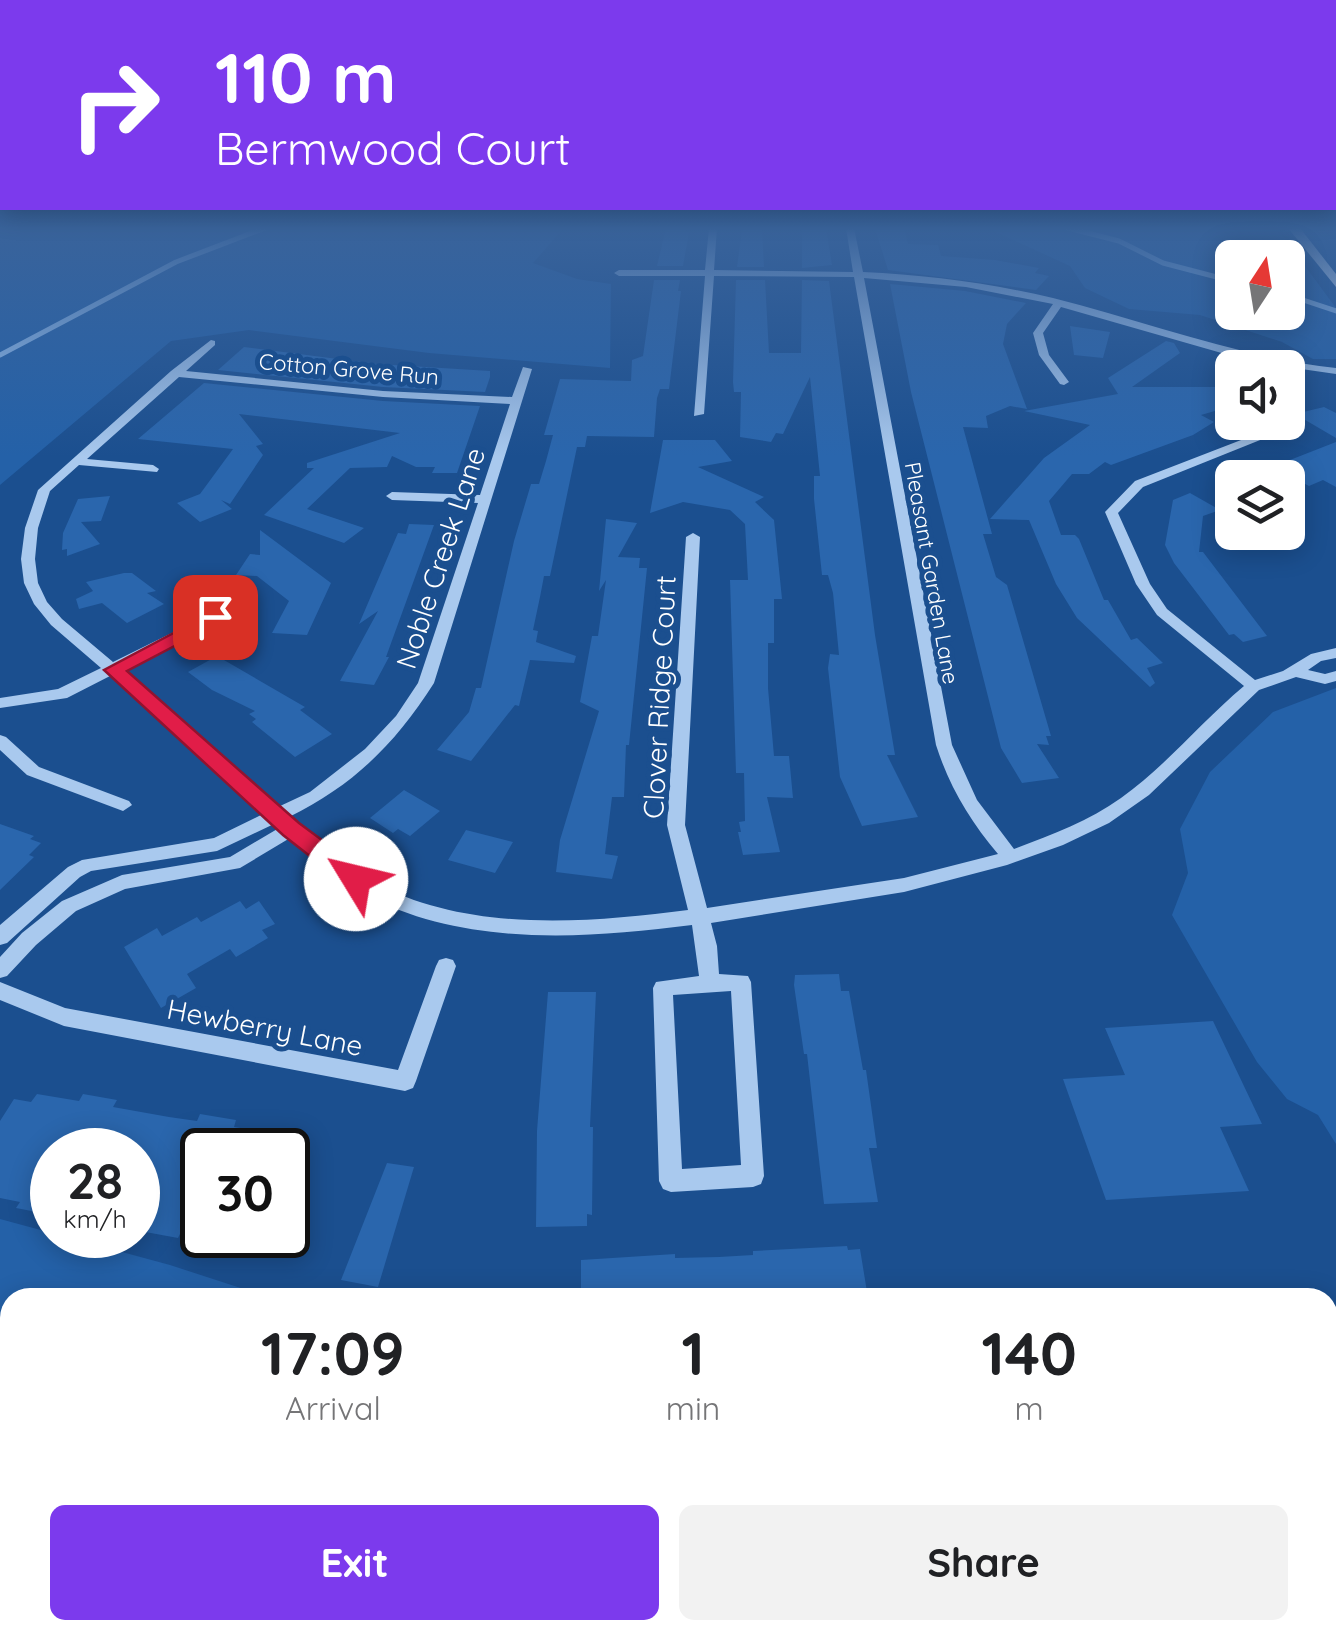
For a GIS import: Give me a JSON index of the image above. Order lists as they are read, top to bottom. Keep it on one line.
{"streets":{"street":["Cotton Grove Run","Noble Creek Lane","Pleasant Garden Lane","Clover Ridge Court","Hewberry Lane"]},"crossings":[["Cotton Grove Run","Noble Creek Lane"]],"north":"top","page":{"turn":["110 m","Bermwood Court"],"speed":"28 km/h","limit":"30","eta":["17:09","Arrival","1","min","140","m"],"buttons":["Exit","Share"]}}
